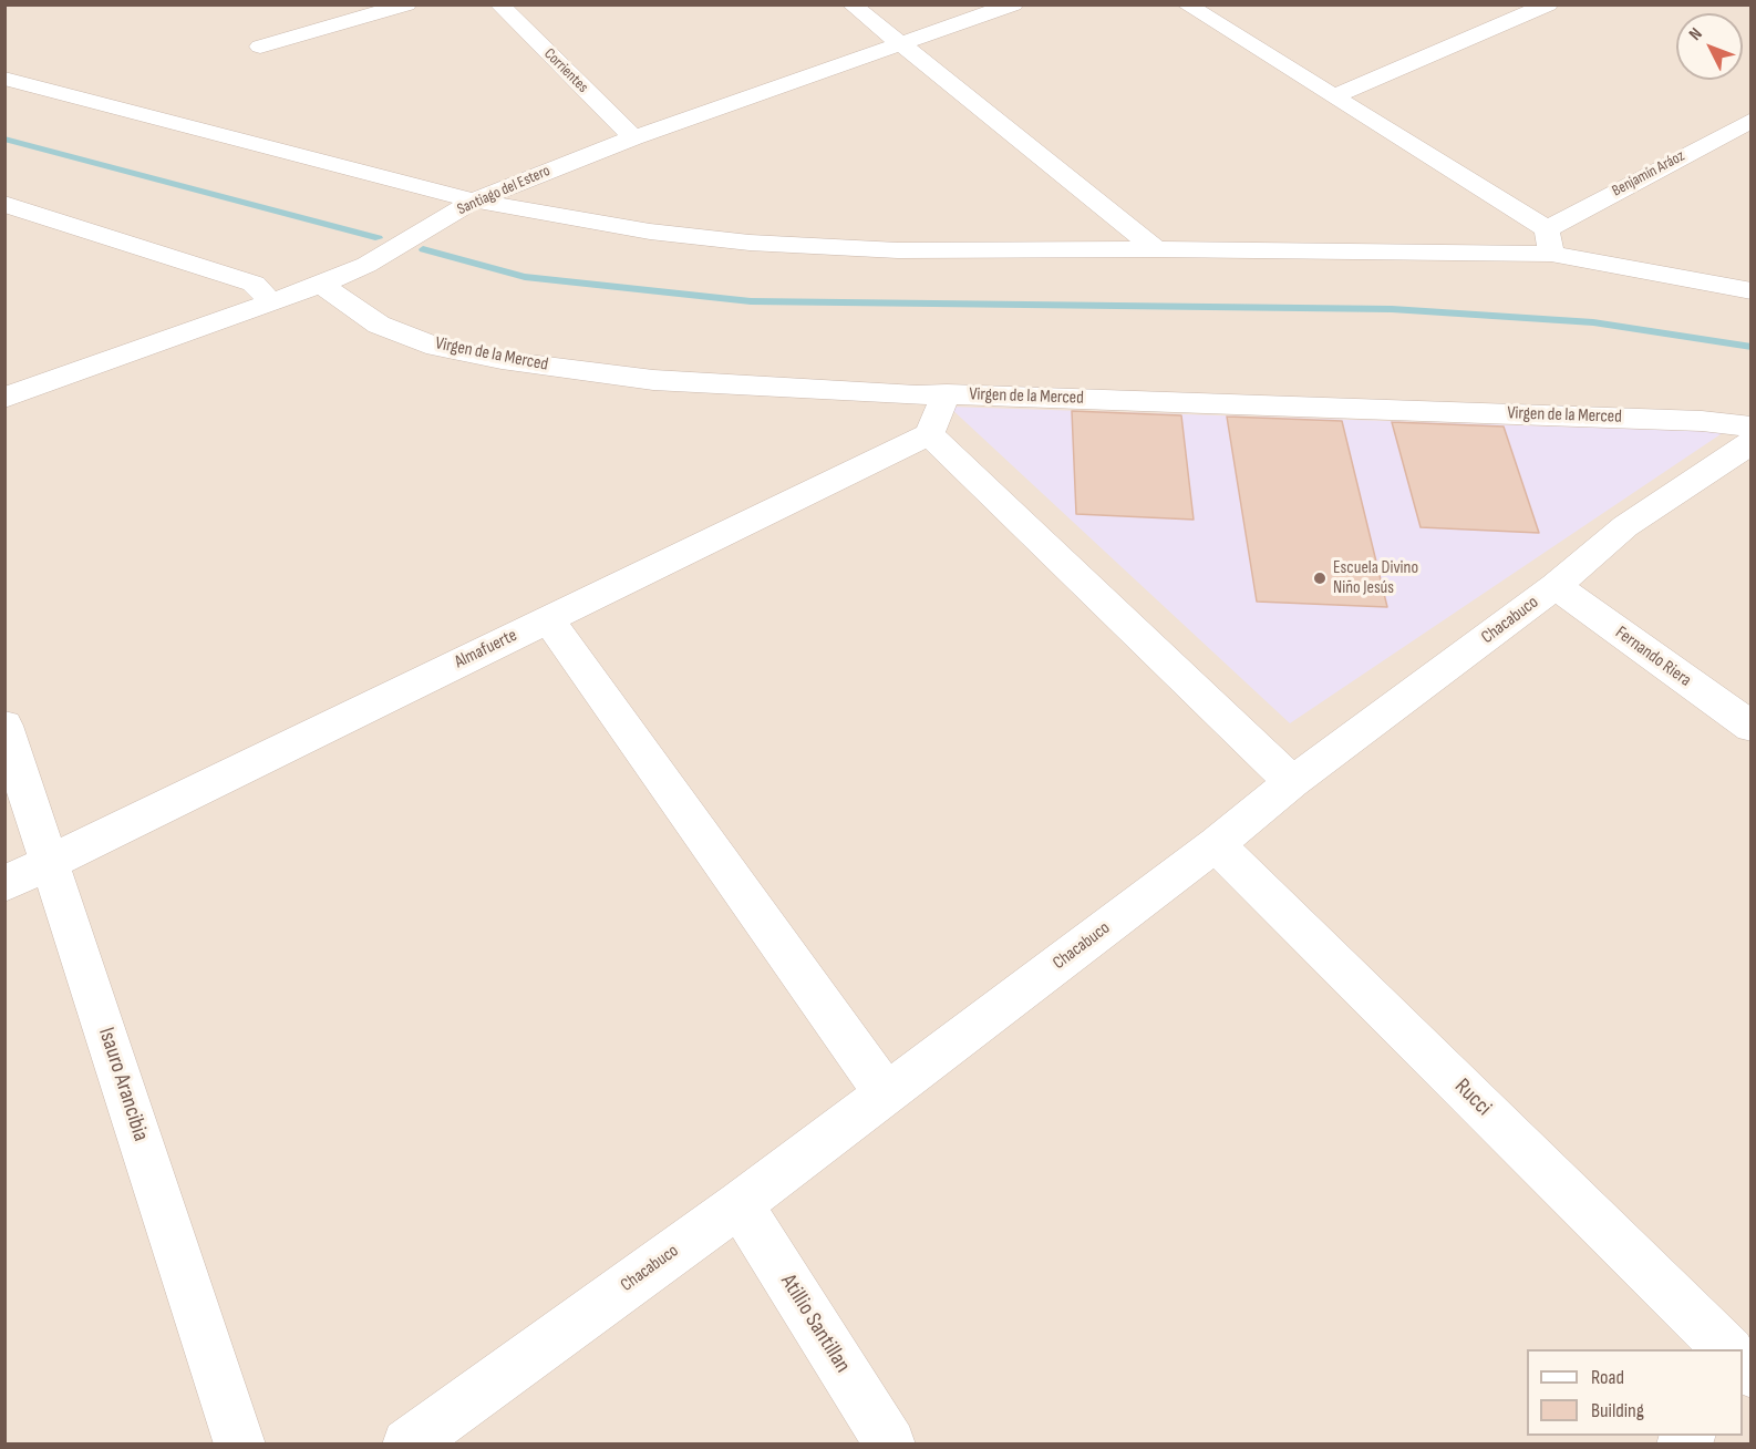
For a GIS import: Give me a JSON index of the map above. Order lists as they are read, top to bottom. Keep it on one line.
{"streets":{"street":["Corrientes","Benjamín Aráoz","Santiago del Estero","Virgen de la Merced","Chacabuco","Almafuerte","Fernando Riera","Isauro Arancibia","Rucci","Atillio Santillan"]},"crossings":[["Corrientes","Santiago del Estero"],["Santiago del Estero","Virgen de la Merced"],["Chacabuco","Fernando Riera"],["Chacabuco","Rucci"],["Chacabuco","Atillio Santillan"],["Almafuerte","Isauro Arancibia"]],"places":["Escuela Divino Niño Jesús"],"legend":["Road","Building"],"north":"top left"}
